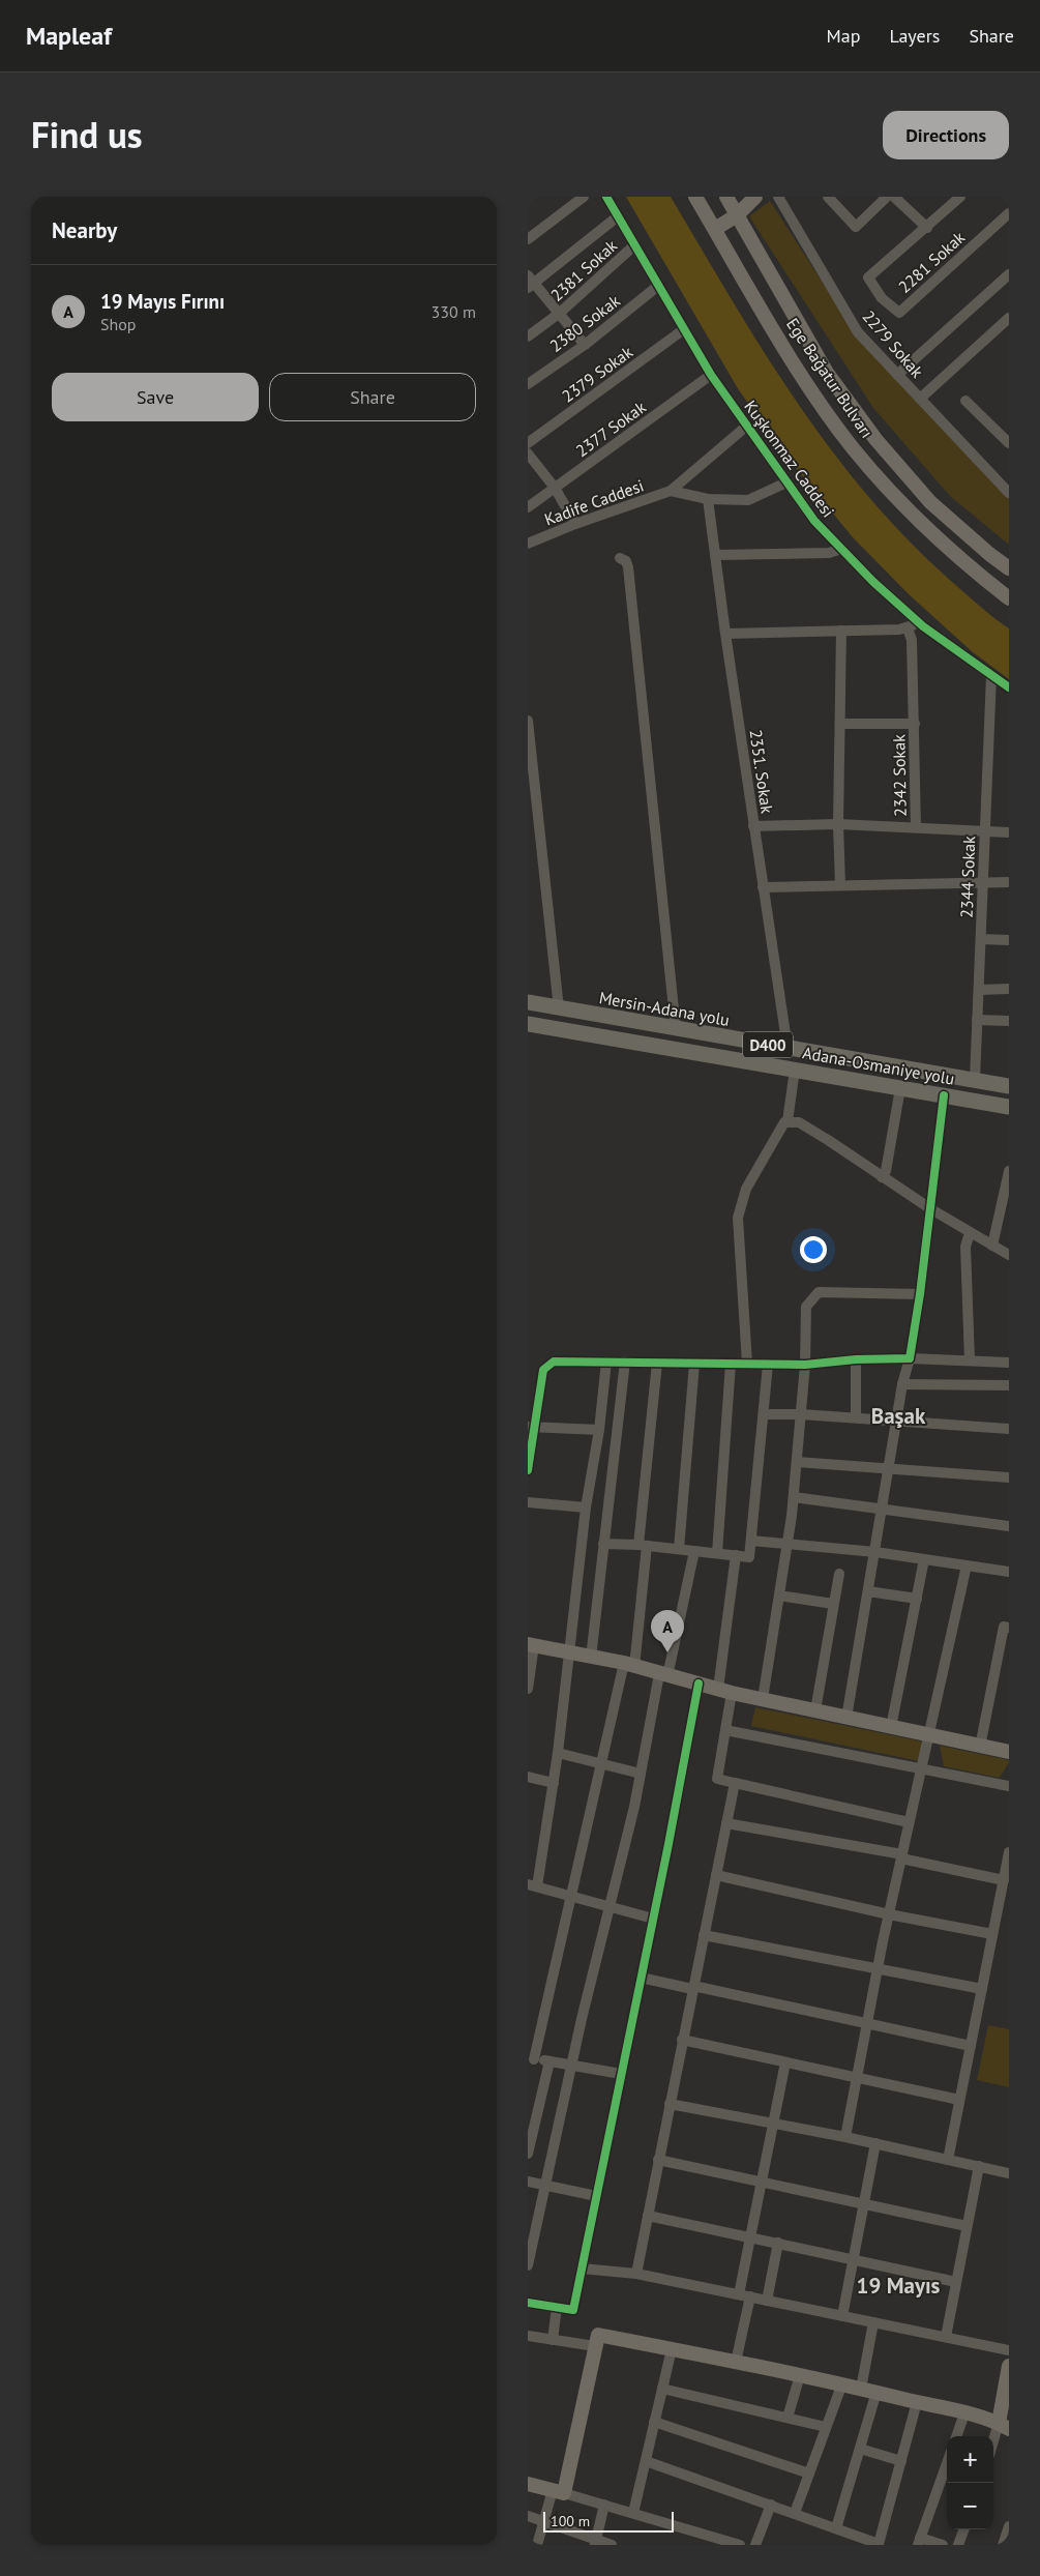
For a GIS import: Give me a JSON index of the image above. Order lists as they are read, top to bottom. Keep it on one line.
{"streets":{"highway":["Mersin-Adana yolu","D400","Adana-Osmaniye yolu"],"main road":["Ege Bağatur Bulvarı"],"street":["2281 Sokak","2381 Sokak","2380 Sokak","2279 Sokak","2379 Sokak","2377 Sokak","Kuşkonmaz Caddesi","Kadife Caddesi","2351. Sokak","2342 Sokak","2344 Sokak"]},"crossings":[["2381 Sokak","Kuşkonmaz Caddesi"],["2380 Sokak","Kuşkonmaz Caddesi"],["2379 Sokak","Kuşkonmaz Caddesi"],["2377 Sokak","Kuşkonmaz Caddesi"],["Kuşkonmaz Caddesi","Kadife Caddesi"],["Kuşkonmaz Caddesi","2344 Sokak"],["Kadife Caddesi","2351. Sokak"],["2351. Sokak","2342 Sokak"],["2351. Sokak","Mersin-Adana yolu"],["2342 Sokak","2344 Sokak"],["2344 Sokak","Mersin-Adana yolu"]],"districts":["Başak","19 Mayıs"],"scale_bar":"100 m","page":{"header":"Mapleaf","nav":["Map","Layers","Share"],"title":"Find us","buttons":["Directions",["Save","Share"]],"heading":"Nearby","list":[{"mark":"A","name":"19 Mayıs Fırını","note":"Shop","value":"330 m"}],"pins":"A","map_buttons":["+","−"],"scale":"100 m"}}
